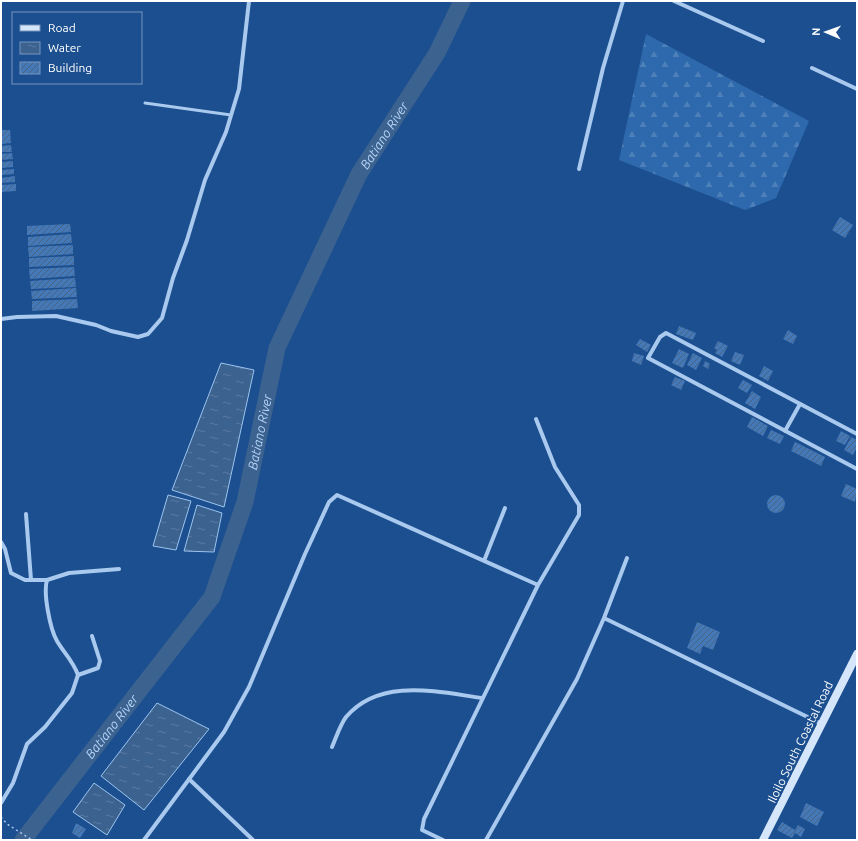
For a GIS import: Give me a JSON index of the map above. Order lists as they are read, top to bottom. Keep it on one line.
{"streets":{"street":["Iloilo South Coastal Road"]},"water":["Batiano River"],"legend":["Road","Water","Building"],"north":"left"}
